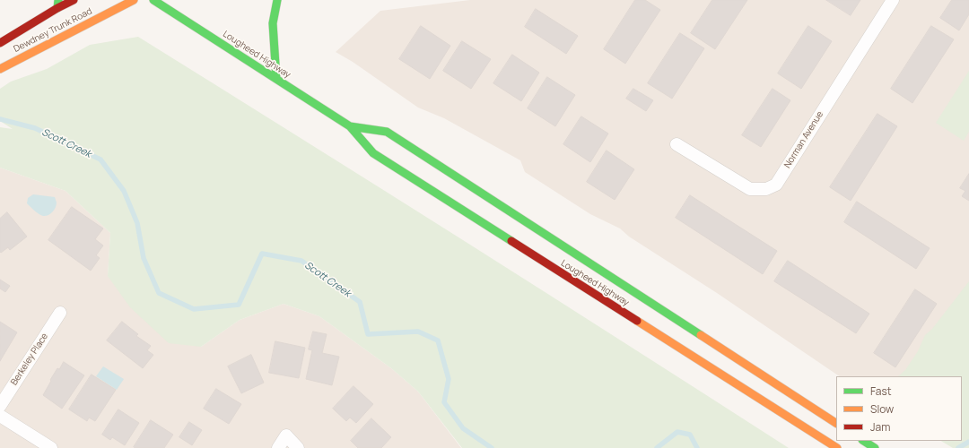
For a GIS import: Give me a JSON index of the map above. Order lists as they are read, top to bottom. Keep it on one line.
{"streets":{"main road":["Dewdney Trunk Road","Lougheed Highway"],"street":["Norman Avenue","Berkeley Place"]},"water":["Scott Creek"],"legend":["Fast","Slow","Jam"]}
